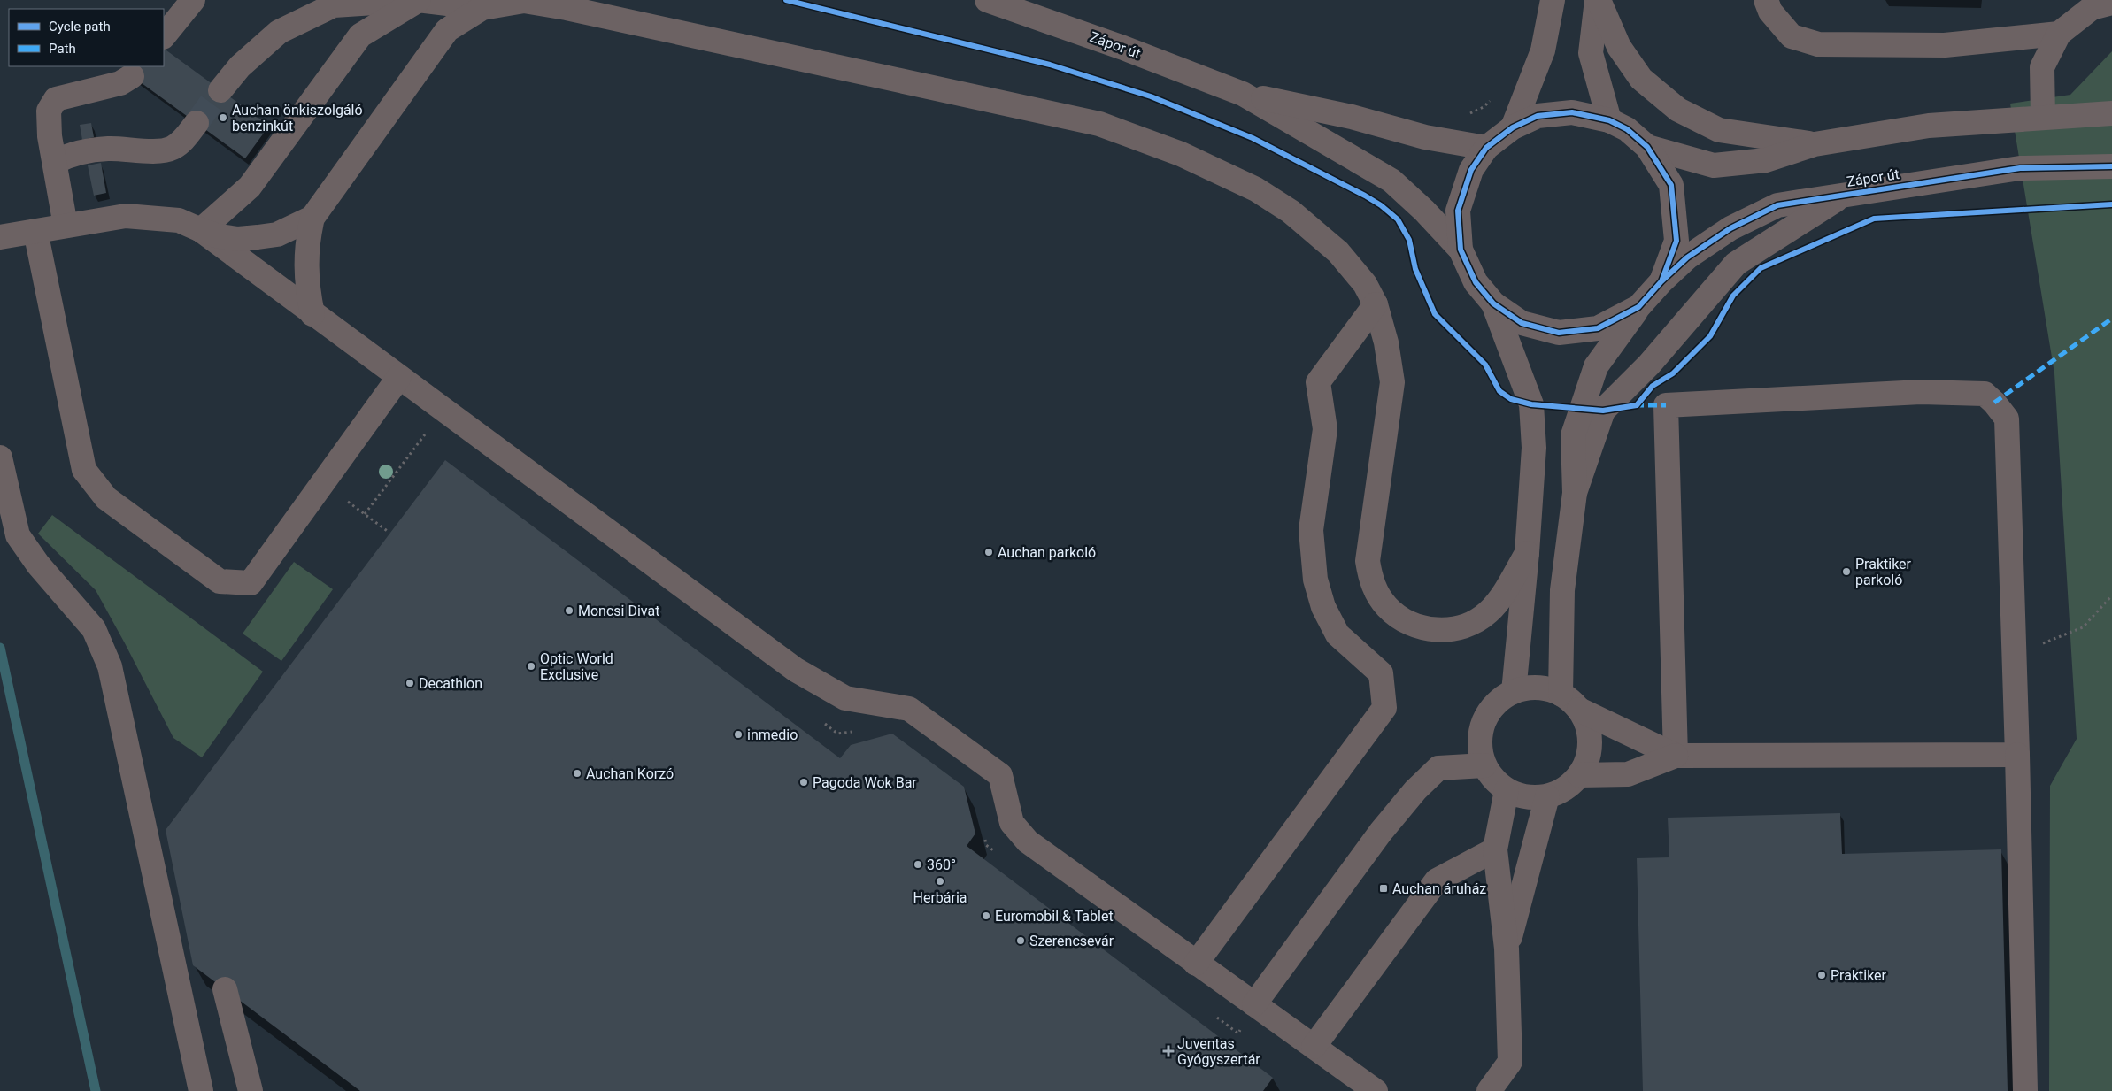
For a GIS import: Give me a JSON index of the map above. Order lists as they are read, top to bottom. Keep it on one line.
{"streets":{"street":["Zápor út"]},"places":{"other":["Auchan önkiszolgáló benzinkút","Auchan parkoló","Praktiker parkoló","Moncsi Divat","Optic World Exclusive","Decathlon","inmedio","Auchan Korzó","Pagoda Wok Bar","360°","Herbária","Euromobil & Tablet","Szerencsevár","Praktiker"],"transit":["Auchan áruház"],"health":["Juventas Gyógyszertár"]},"legend":["Cycle path","Path"]}
